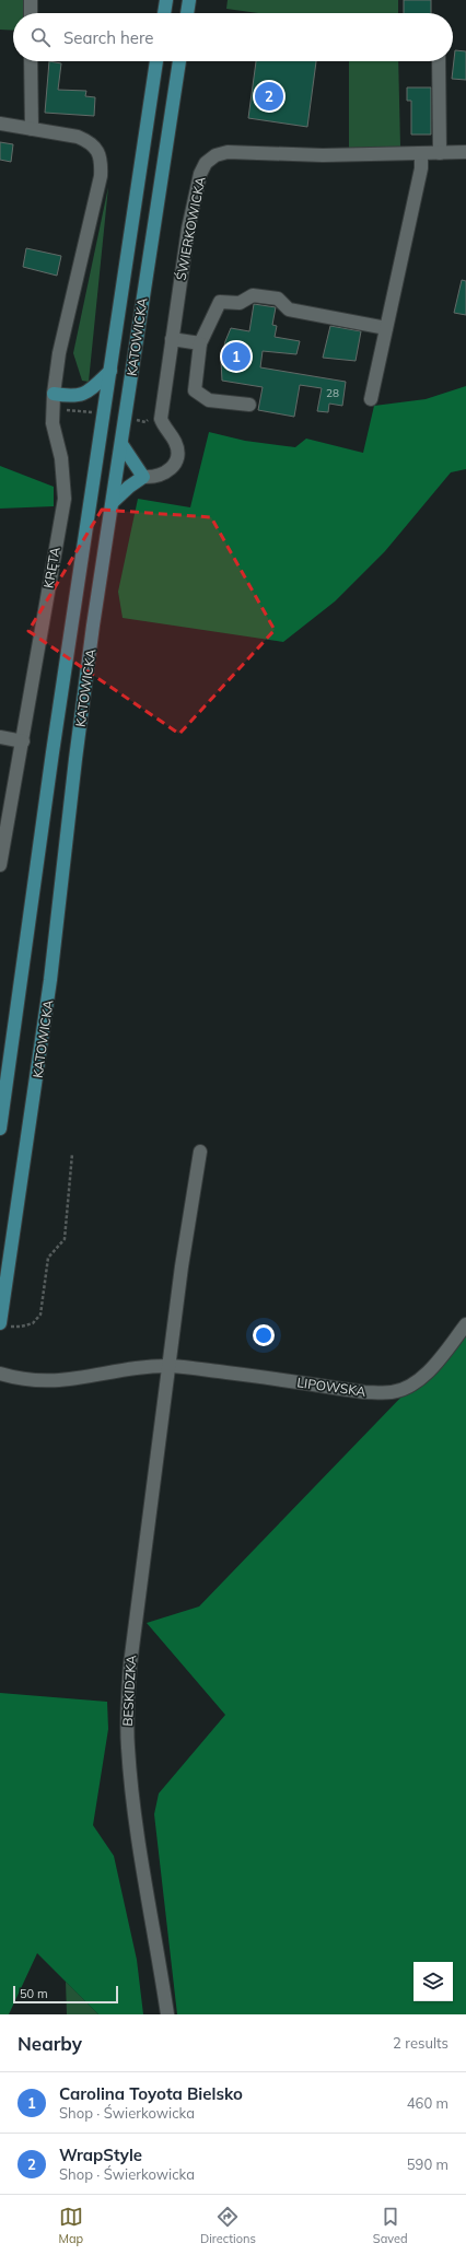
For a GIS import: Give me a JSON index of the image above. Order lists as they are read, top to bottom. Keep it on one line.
{"streets":{"main road":["KATOWICKA"],"street":["ŚWIERKOWICKA","KRĘTA","LIPOWSKA","BESKIDZKA"]},"crossings":[["LIPOWSKA","BESKIDZKA"]],"house_numbers":["28"],"scale_bar":"50 m","page":{"search":"Search here","pins":["2","1"],"scale":"50 m","heading":["Nearby","2 results"],"list":[{"mark":"1","name":"Carolina Toyota Bielsko","note":"Shop · Świerkowicka","value":"460 m"},{"mark":"2","name":"WrapStyle","note":"Shop · Świerkowicka","value":"590 m"}],"nav":["Map","Directions","Saved"]}}
